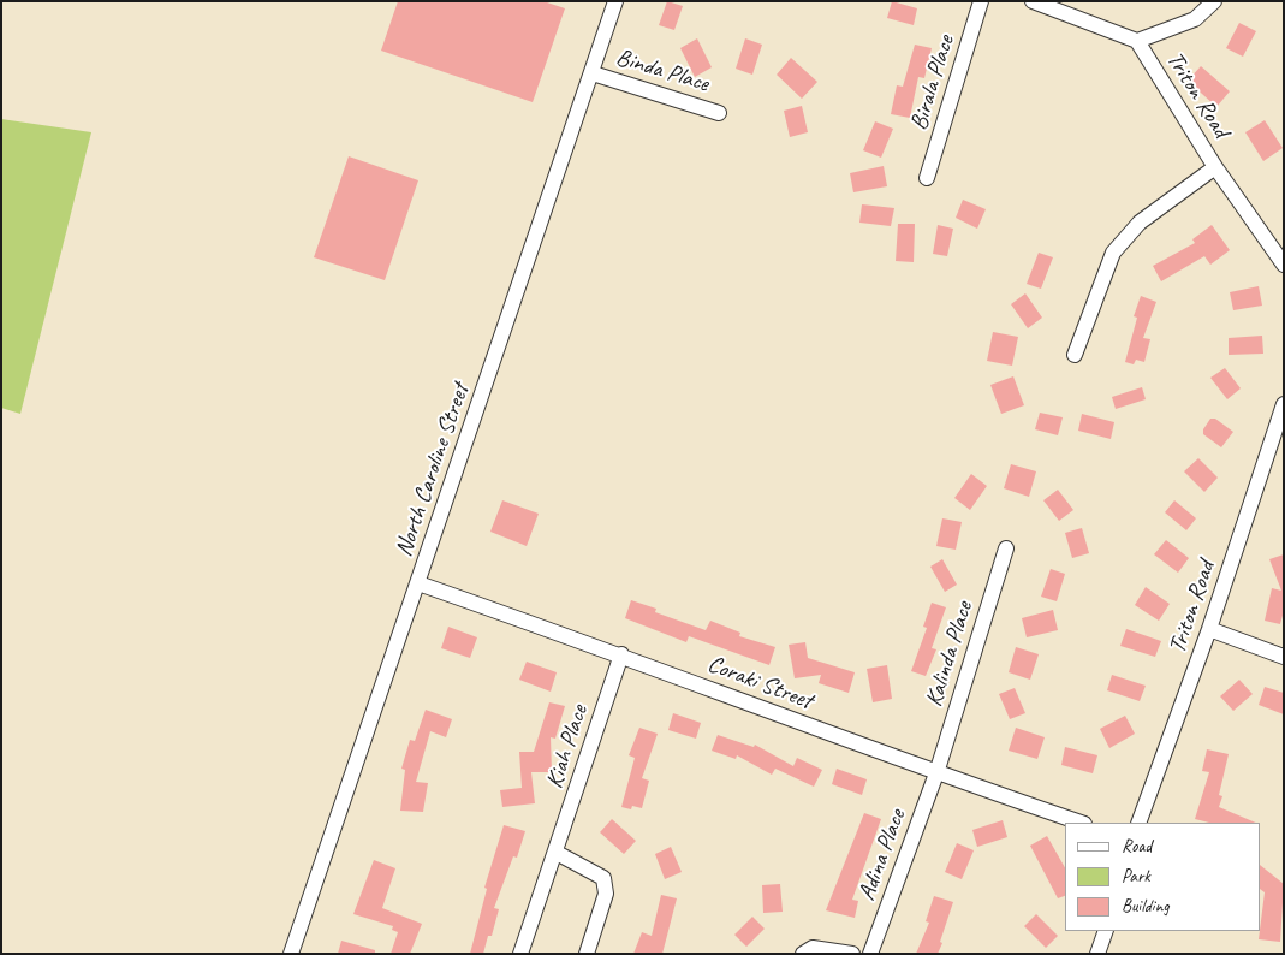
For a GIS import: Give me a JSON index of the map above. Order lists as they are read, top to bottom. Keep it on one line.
{"streets":{"street":["Binda Place","Birala Place","Triton Road","North Caroline Street","Kalinda Place","Coraki Street","Kiah Place","Adina Place"]},"crossings":[["Binda Place","North Caroline Street"],["North Caroline Street","Coraki Street"],["Kalinda Place","Coraki Street"],["Kalinda Place","Adina Place"],["Coraki Street","Kiah Place"],["Coraki Street","Adina Place"]],"legend":["Road","Park","Building"]}
